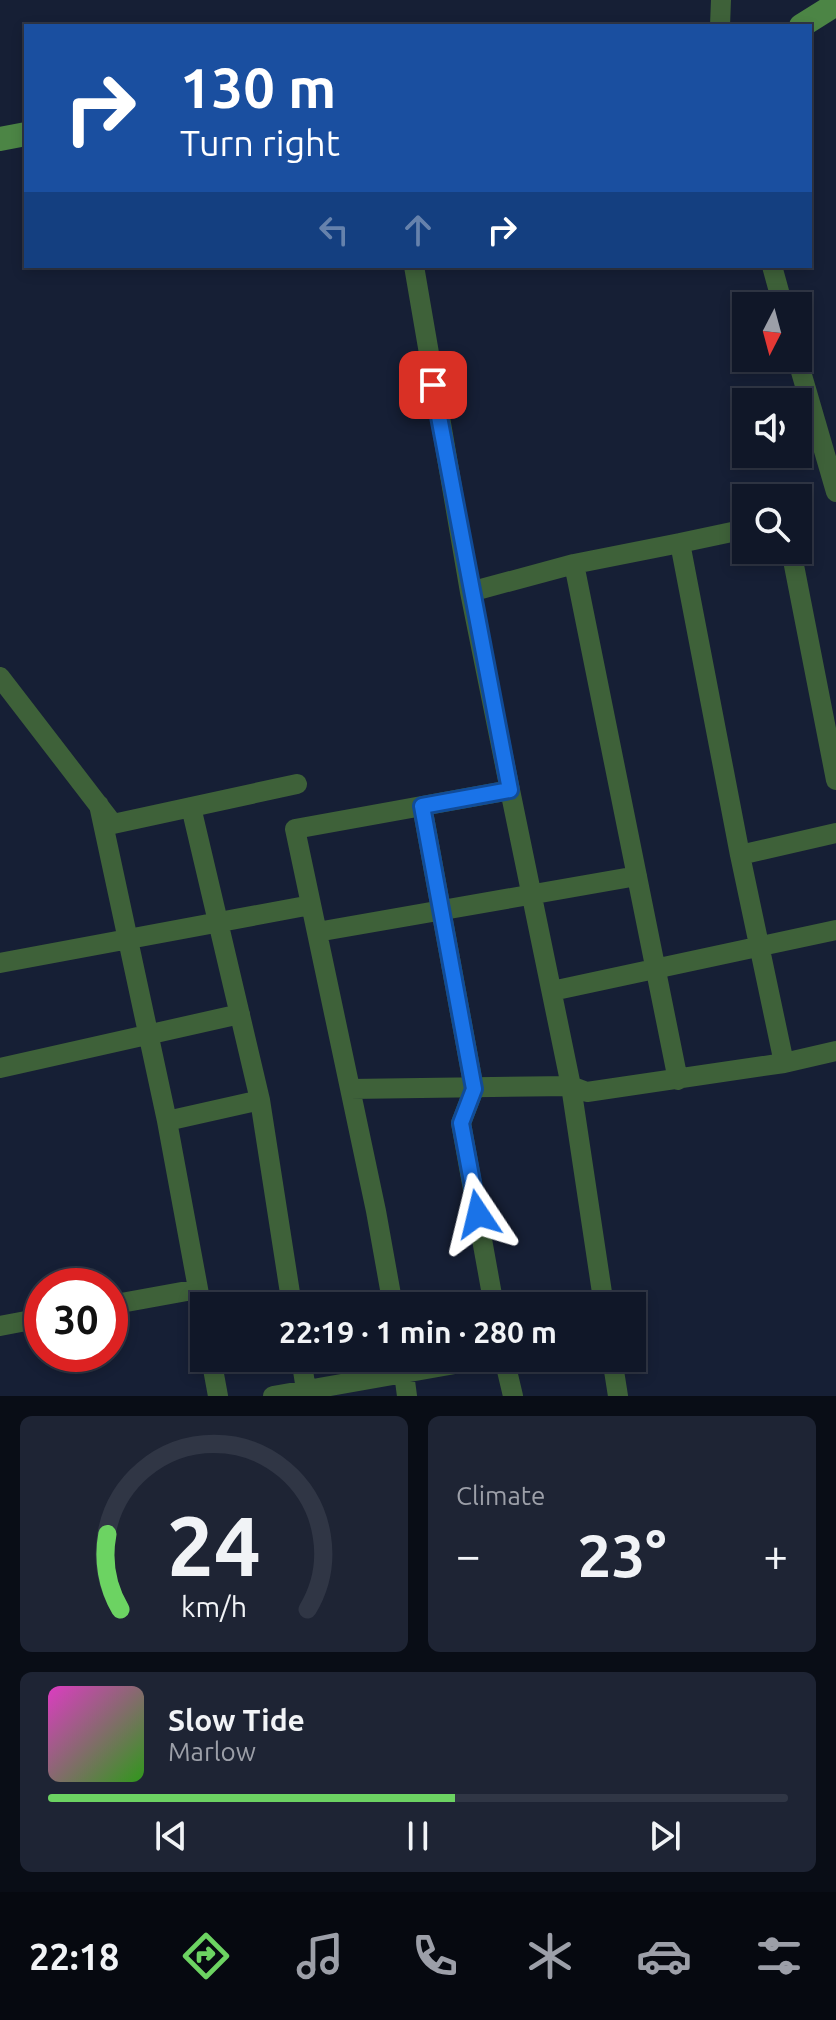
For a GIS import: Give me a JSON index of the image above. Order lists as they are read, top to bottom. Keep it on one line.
{"north":"bottom","page":{"turn":["130 m","Turn right"],"limit":"30","trip":"22:19 · 1 min · 280 m","tile":"Climate","heat":["−","23°","+"],"song":["Slow Tide","Marlow"],"tabs":"22:18","gauge":["24","km/h"]}}
